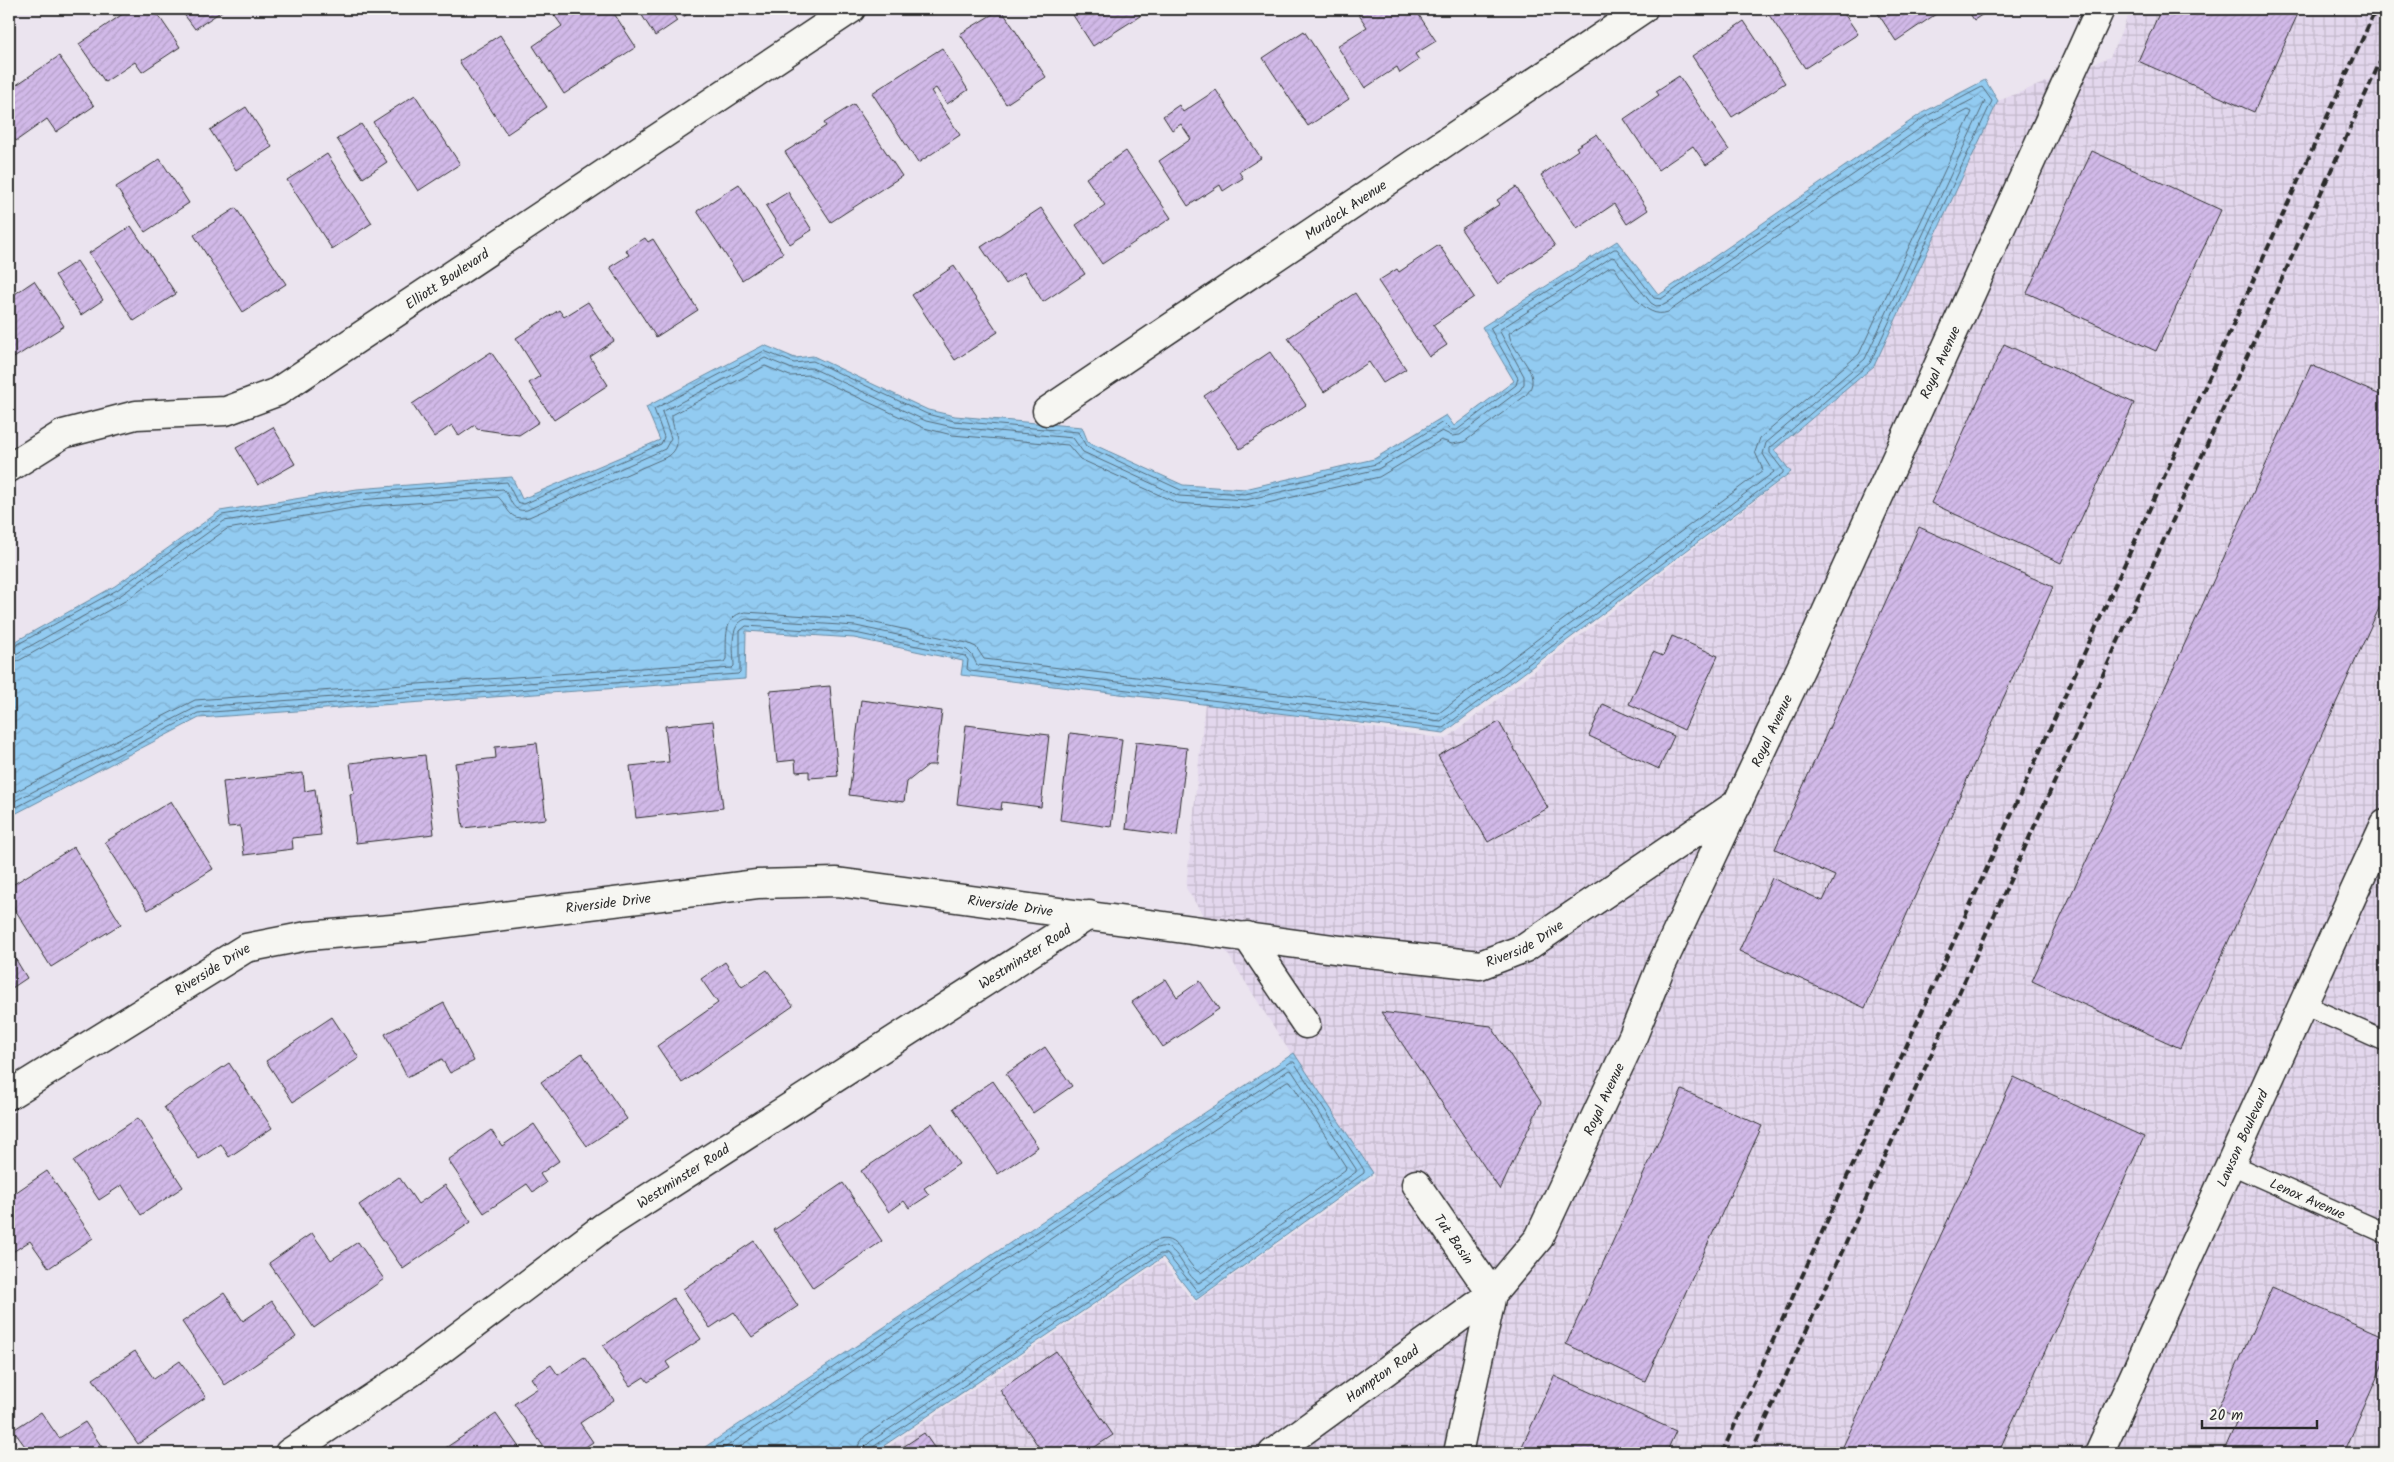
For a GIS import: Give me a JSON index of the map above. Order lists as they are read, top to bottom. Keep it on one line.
{"streets":{"street":["Murdock Avenue","Elliott Boulevard","Royal Avenue","Riverside Drive","Westminster Road","Lawson Boulevard","Tut Basin","Hampton Road"],"lane":["Lenox Avenue"]},"crossings":[["Royal Avenue","Riverside Drive"],["Royal Avenue","Tut Basin"],["Royal Avenue","Hampton Road"],["Riverside Drive","Westminster Road"],["Lawson Boulevard","Lenox Avenue"],["Tut Basin","Hampton Road"]],"scale_bar":"20 m"}
